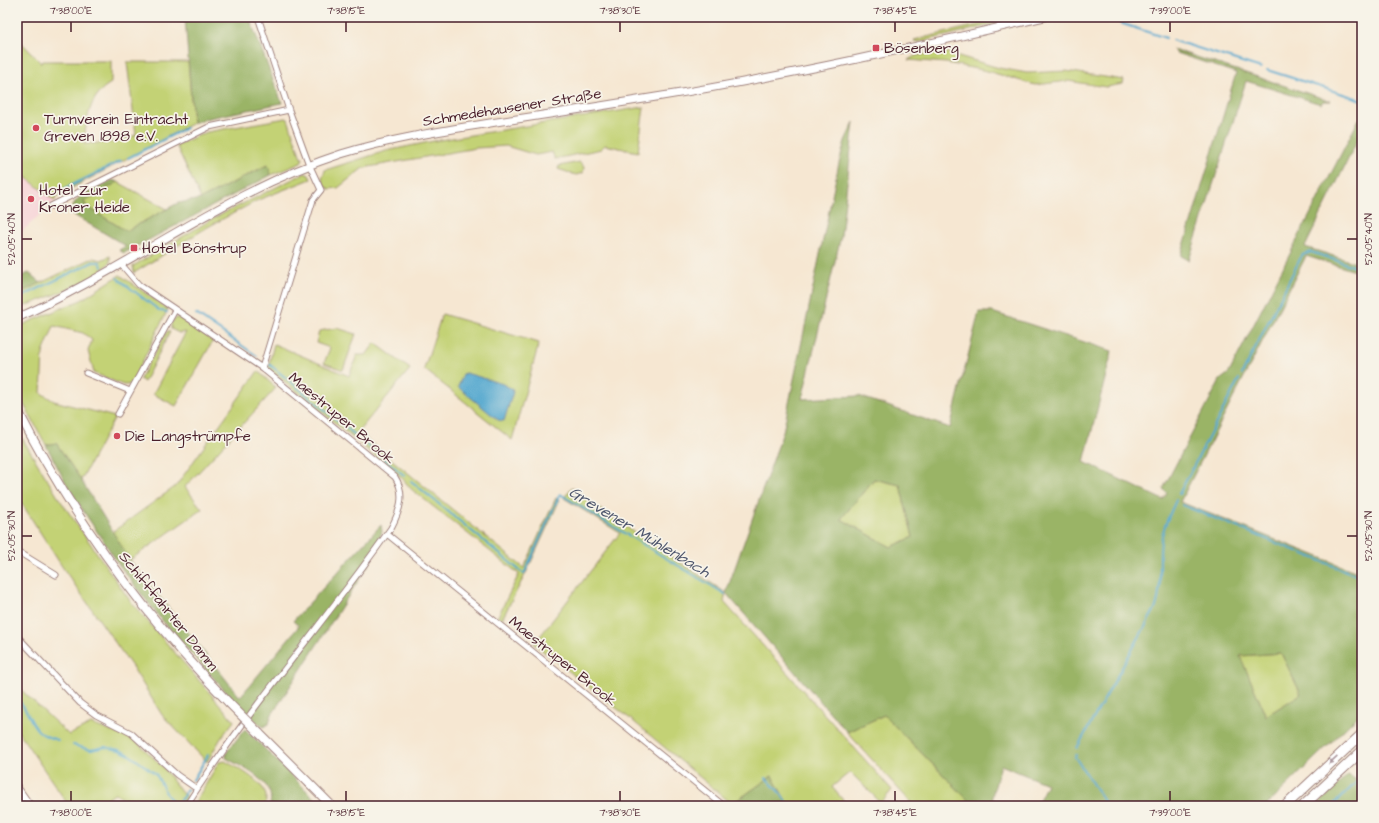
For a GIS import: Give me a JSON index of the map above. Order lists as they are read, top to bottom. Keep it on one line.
{"streets":{"main road":["Schmedehausener Straße","Schifffahrter Damm"],"street":["Maestruper Brook"]},"crossings":[["Schmedehausener Straße","Maestruper Brook"]],"water":["Grevener Mühlenbach"],"places":{"transit":["Bösenberg","Hotel Bönstrup"],"other":["Turnverein Eintracht Greven 1898 e.V.","Hotel Zur Kroner Heide","Die Langstrümpfe"]},"coordinates":["7°38'00\"E","7°38'15\"E","7°38'30\"E","7°38'45\"E","7°39'00\"E","52°05'40\"N","52°05'30\"N"]}
